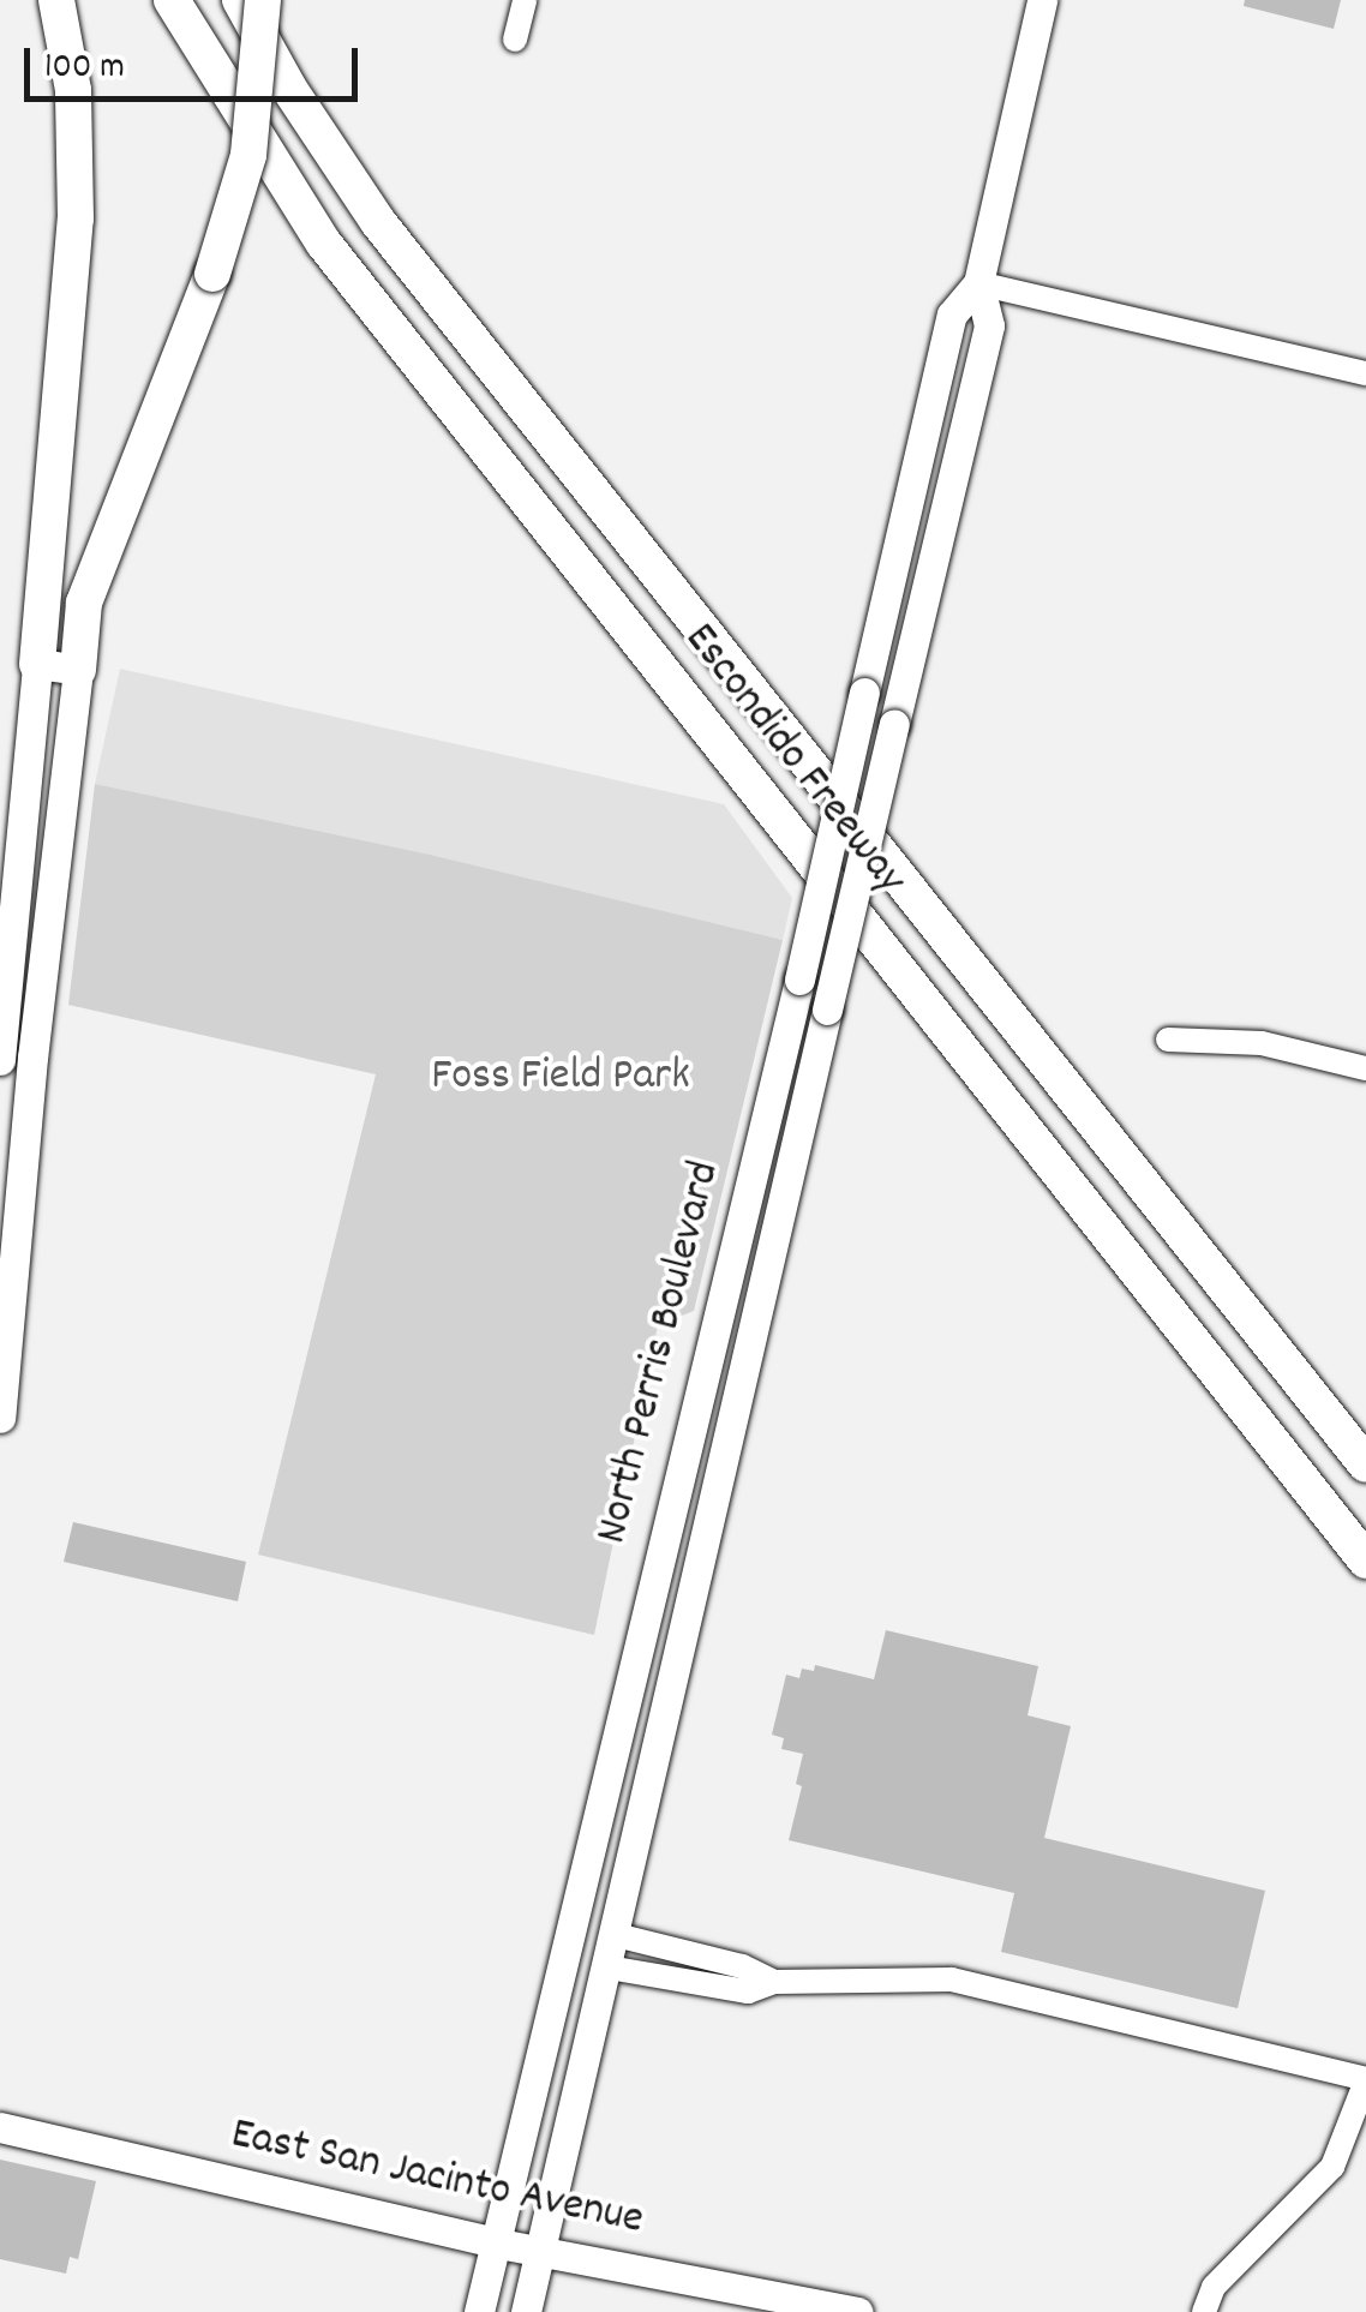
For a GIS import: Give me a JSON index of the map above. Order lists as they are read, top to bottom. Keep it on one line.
{"streets":{"highway":["Escondido Freeway"],"main road":["North Perris Boulevard","East San Jacinto Avenue"]},"crossings":[["North Perris Boulevard","East San Jacinto Avenue"]],"parks":["Foss Field Park"],"scale_bar":"100 m"}
